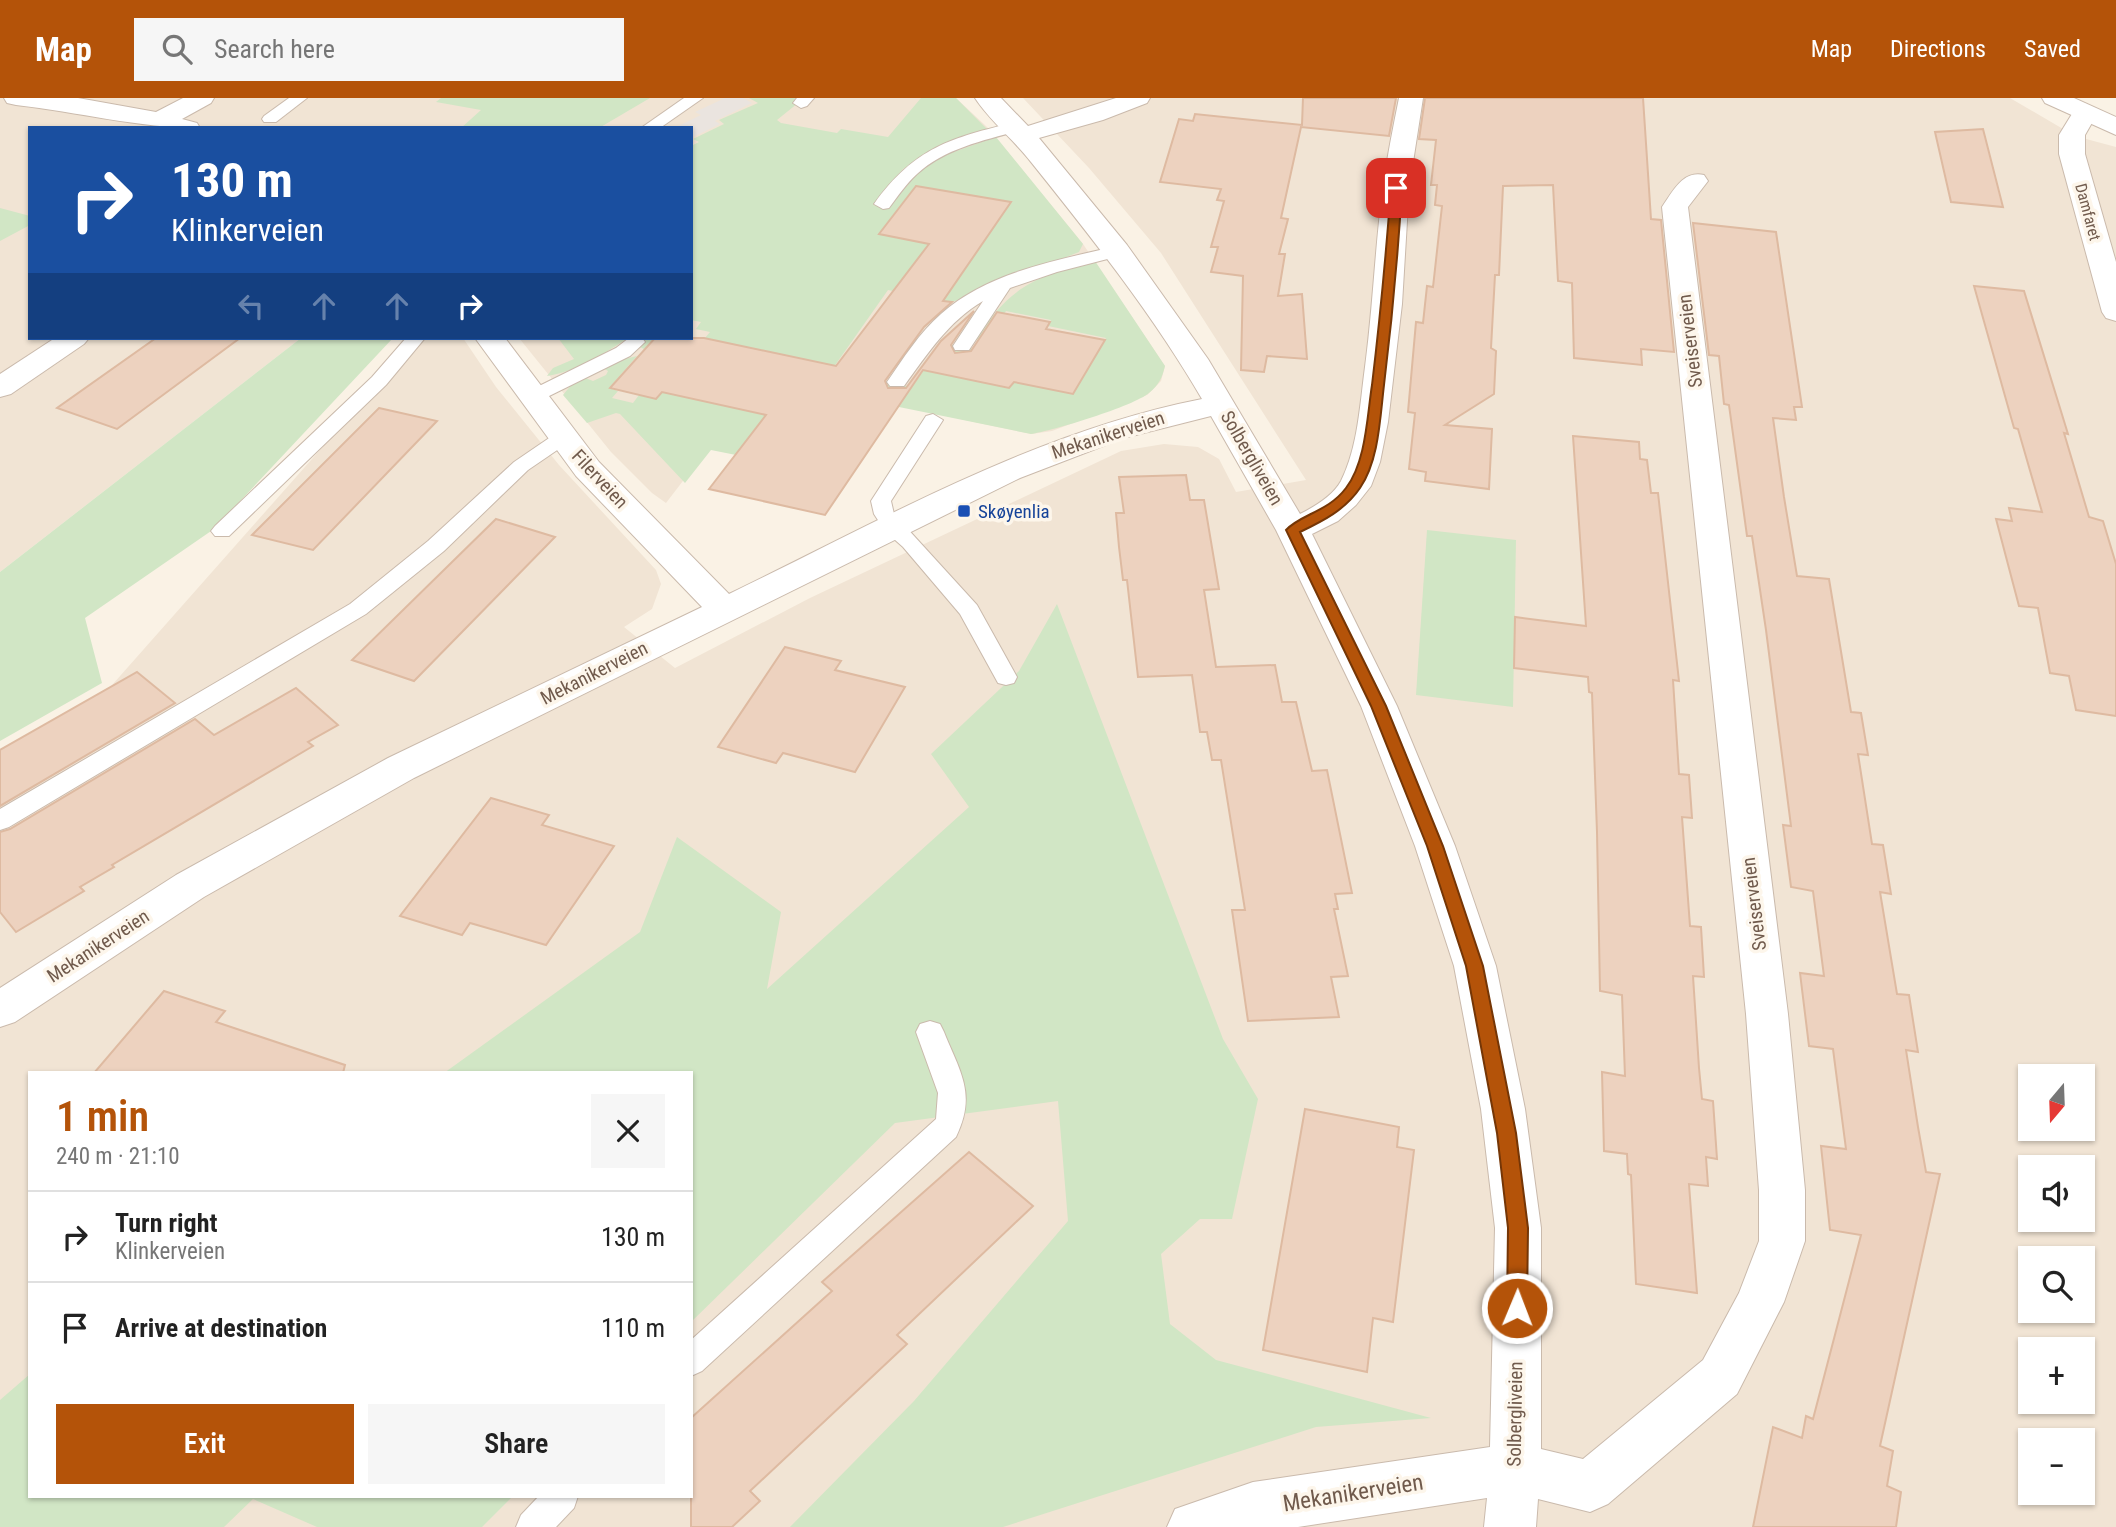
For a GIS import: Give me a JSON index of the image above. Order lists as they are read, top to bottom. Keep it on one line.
{"streets":{"street":["Damfaret","Sveiserveien","Mekanikerveien","Solbergliveien","Filerveien"]},"crossings":[["Sveiserveien","Mekanikerveien"],["Sveiserveien","Solbergliveien"],["Mekanikerveien","Solbergliveien"],["Mekanikerveien","Filerveien"]],"places":{"transit":["Skøyenlia"]},"north":"bottom","page":{"header":"Map","search":"Search here","nav":["Map","Directions","Saved"],"turn":["130 m","Klinkerveien"],"map_buttons":["+","−"],"heading":["1 min","240 m · 21:10"],"list":[{"name":"Turn right","note":"Klinkerveien","value":"130 m"},{"name":"Arrive at destination","value":"110 m"}],"buttons":["Exit","Share"]}}
